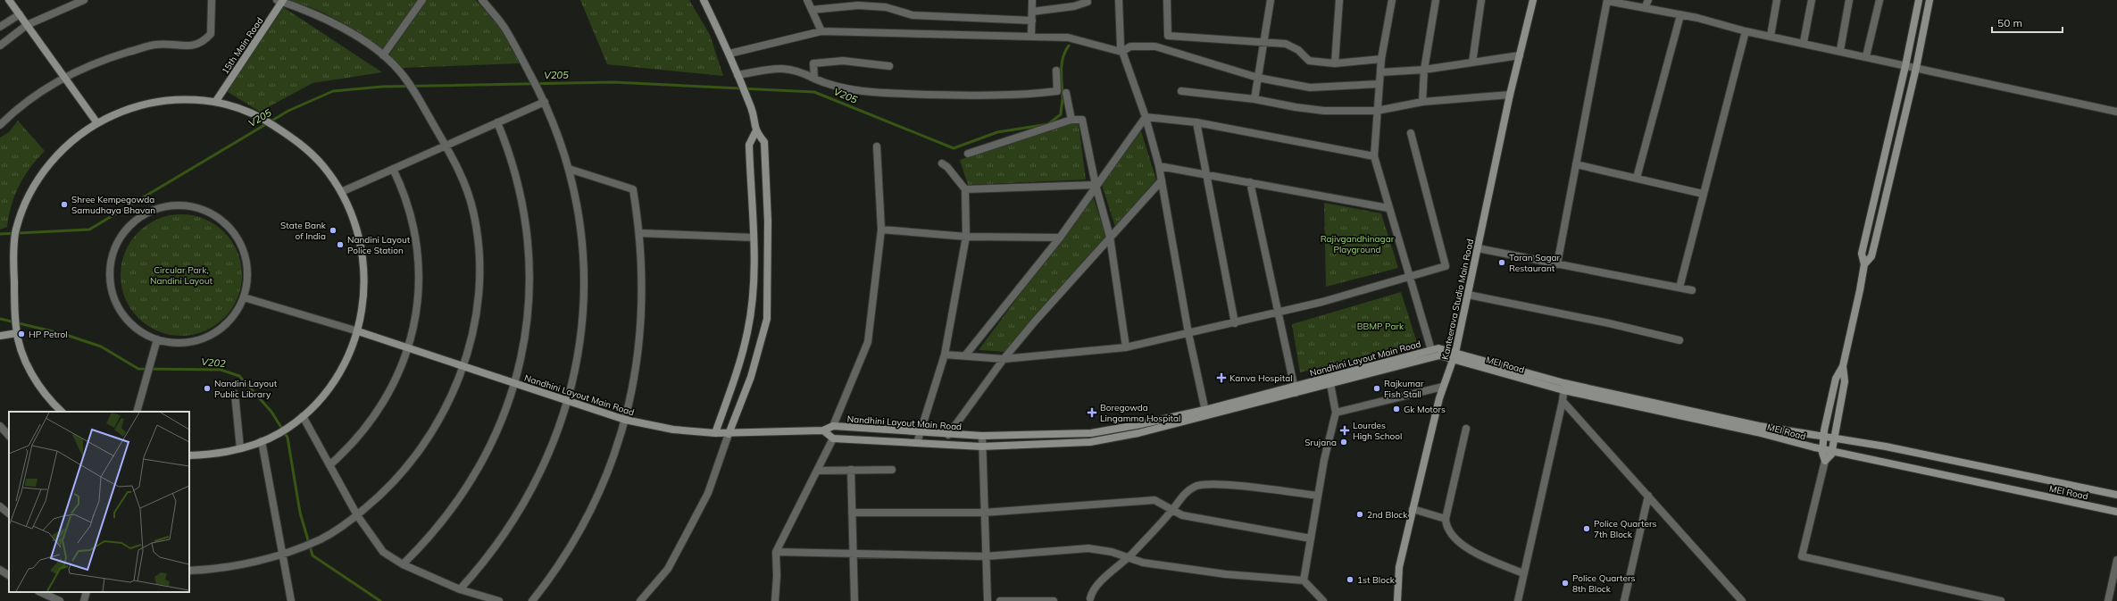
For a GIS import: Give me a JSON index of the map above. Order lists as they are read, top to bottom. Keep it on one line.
{"streets":{"street":["15th Main Road","Kanteerava Studio Main Road","Nandhini Layout Main Road","MEI Road"]},"crossings":[["Kanteerava Studio Main Road","Nandhini Layout Main Road"],["Kanteerava Studio Main Road","MEI Road"],["Nandhini Layout Main Road","MEI Road"]],"water":["V205","V202"],"parks":["Rajivgandhinagar Playground","Circular Park, Nandini Layout","BBMP Park"],"places":{"other":["Shree Kempegowda Samudhaya Bhavan","State Bank of India","Nandini Layout Police Station","Taran Sagar Restaurant","HP Petrol","Nandini Layout Public Library","Rajkumar Fish Stall","Gk Motors","Srujana","2nd Block","Police Quarters 7th Block","1st Block","Police Quarters 8th Block"],"health":["Kanva Hospital","Boregowda Lingamma Hospital","Lourdes High School"]},"scale_bar":"50 m"}
